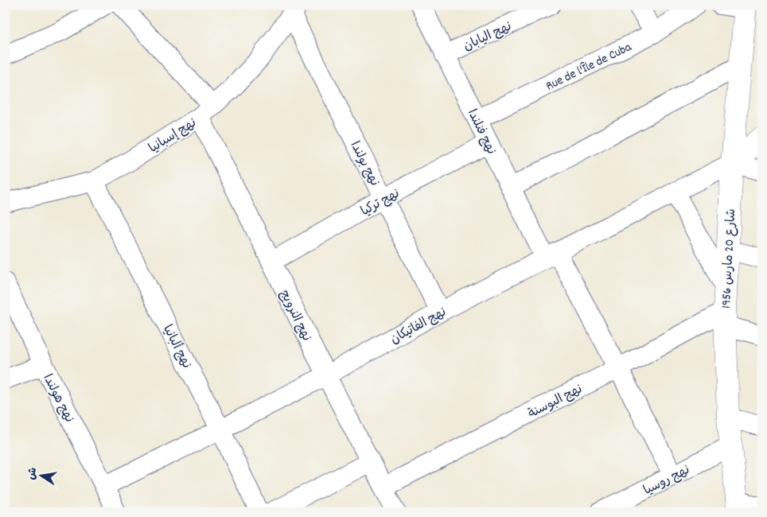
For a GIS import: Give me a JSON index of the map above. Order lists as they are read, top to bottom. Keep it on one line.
{"streets":{"street":["نهج اليابان","Rue de l'Île de Cuba","نهج فنلندا","نهج إسبانيا","نهج بولندا","نهج تركيا","شارع 20 مارس 1956","نهج النرويج","نهج الفاتيكان","نهج ألبانيا","نهج هولندا","نهج البوسنة","نهج روسيا"]},"crossings":[["نهج اليابان","نهج فنلندا"],["Rue de l'Île de Cuba","نهج فنلندا"],["نهج فنلندا","نهج تركيا"],["نهج فنلندا","نهج الفاتيكان"],["نهج فنلندا","نهج البوسنة"],["نهج فنلندا","نهج روسيا"],["نهج إسبانيا","نهج بولندا"],["نهج إسبانيا","نهج النرويج"],["نهج إسبانيا","نهج ألبانيا"],["نهج بولندا","نهج تركيا"],["نهج بولندا","نهج الفاتيكان"],["نهج تركيا","نهج النرويج"],["شارع 20 مارس 1956","نهج الفاتيكان"],["شارع 20 مارس 1956","نهج البوسنة"],["شارع 20 مارس 1956","نهج روسيا"],["نهج النرويج","نهج الفاتيكان"],["نهج النرويج","نهج البوسنة"],["نهج الفاتيكان","نهج ألبانيا"],["نهج الفاتيكان","نهج هولندا"]],"north":"left"}
